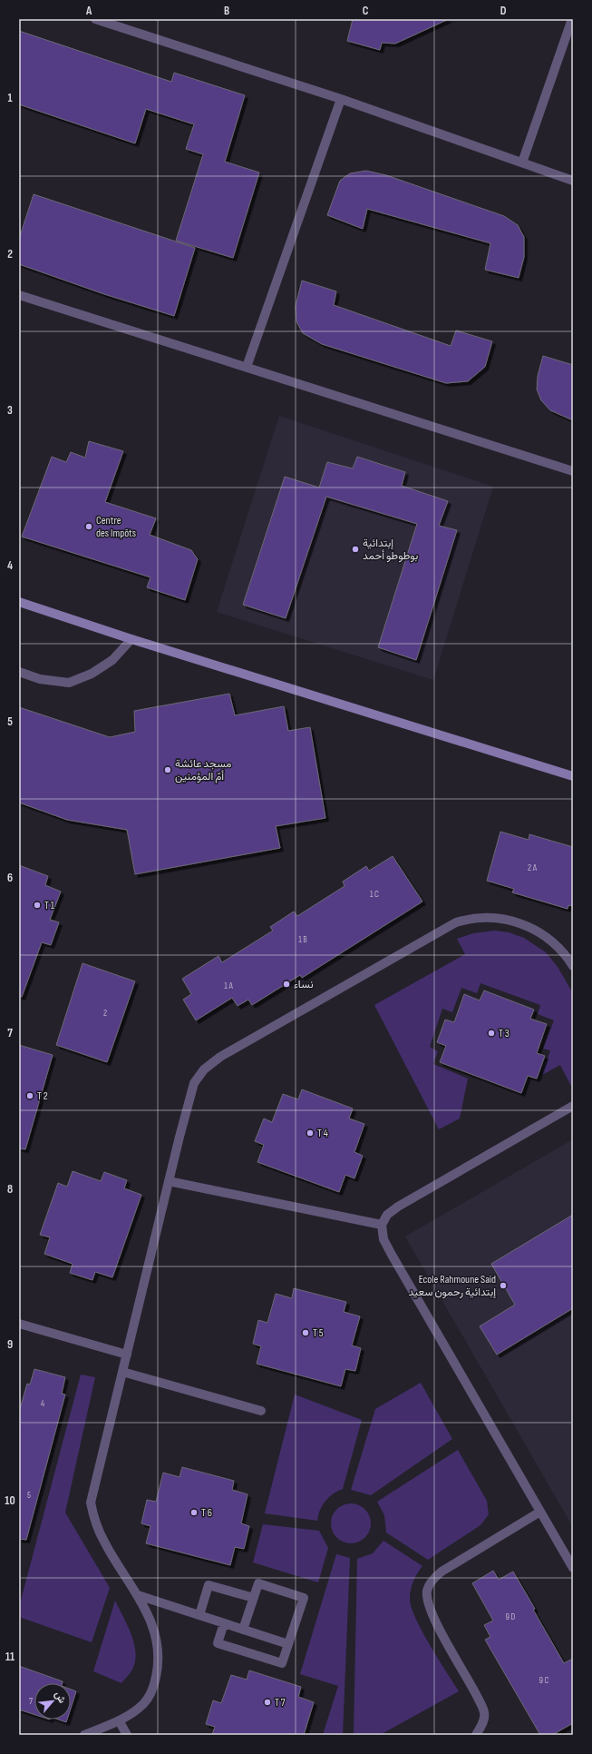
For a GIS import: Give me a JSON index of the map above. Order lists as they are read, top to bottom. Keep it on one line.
{"places":["Centre des Impôts","إبتدائية بوطوطو أحمد","مسجد عائشة أمّ المؤمنين","T 1","نساء","T 3","T 2","T 4","Ecole Rahmoune Said إبتدائية رحمون سعيد","T 5","T 6","T 7"],"house_numbers":["2 A","1 C","1 B","1 A","2","4","5","9 D","9 C","7"],"north":"top right","grid":{"columns":["A","B","C","D"],"rows":["1","2","3","4","5","6","7","8","9","10","11"]}}
